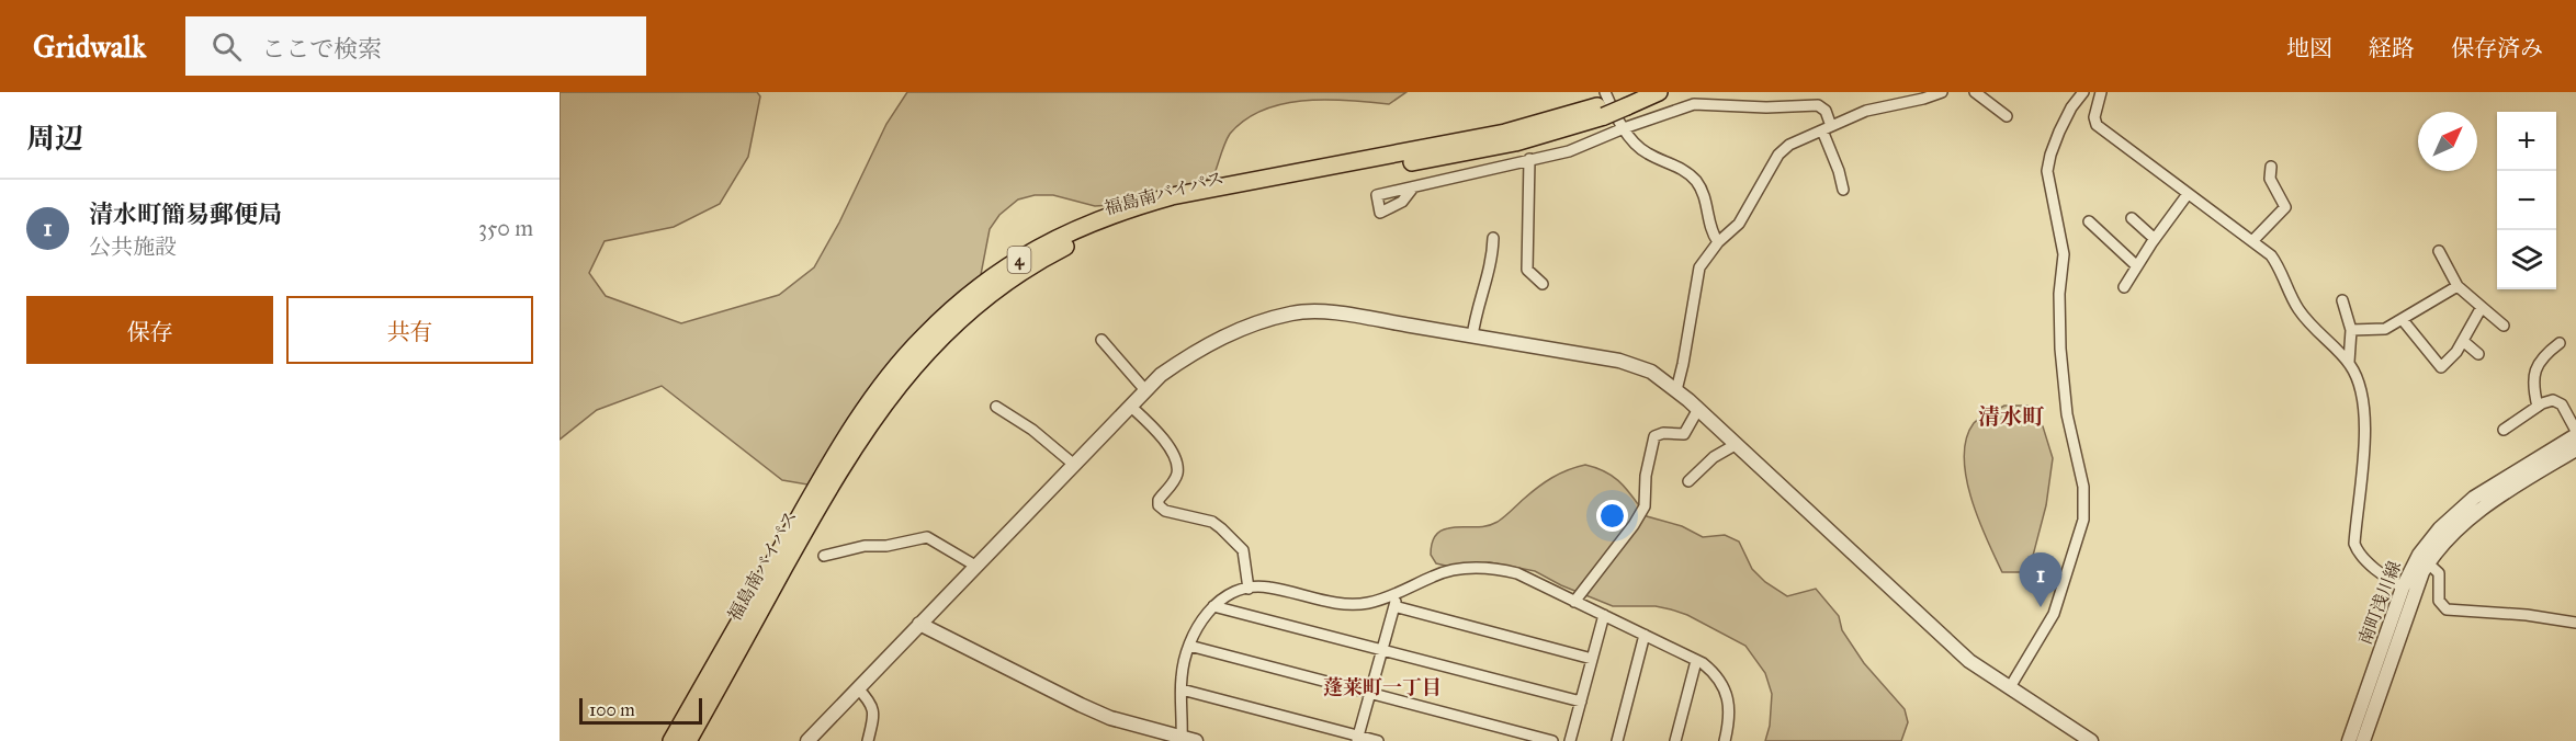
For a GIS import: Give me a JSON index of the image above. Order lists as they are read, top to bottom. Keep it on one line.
{"streets":{"highway":["福島南バイパス","4"],"street":["南町浅川線"]},"districts":["清水町","蓬莱町一丁目"],"scale_bar":"100 m","north":"top right","page":{"header":"Gridwalk","search":"ここで検索","nav":["地図","経路","保存済み"],"heading":"周辺","map_buttons":["+","−"],"list":[{"mark":"1","name":"清水町簡易郵便局","note":"公共施設","value":"350 m"}],"buttons":["保存","共有"],"pins":"1","scale":"100 m"}}
